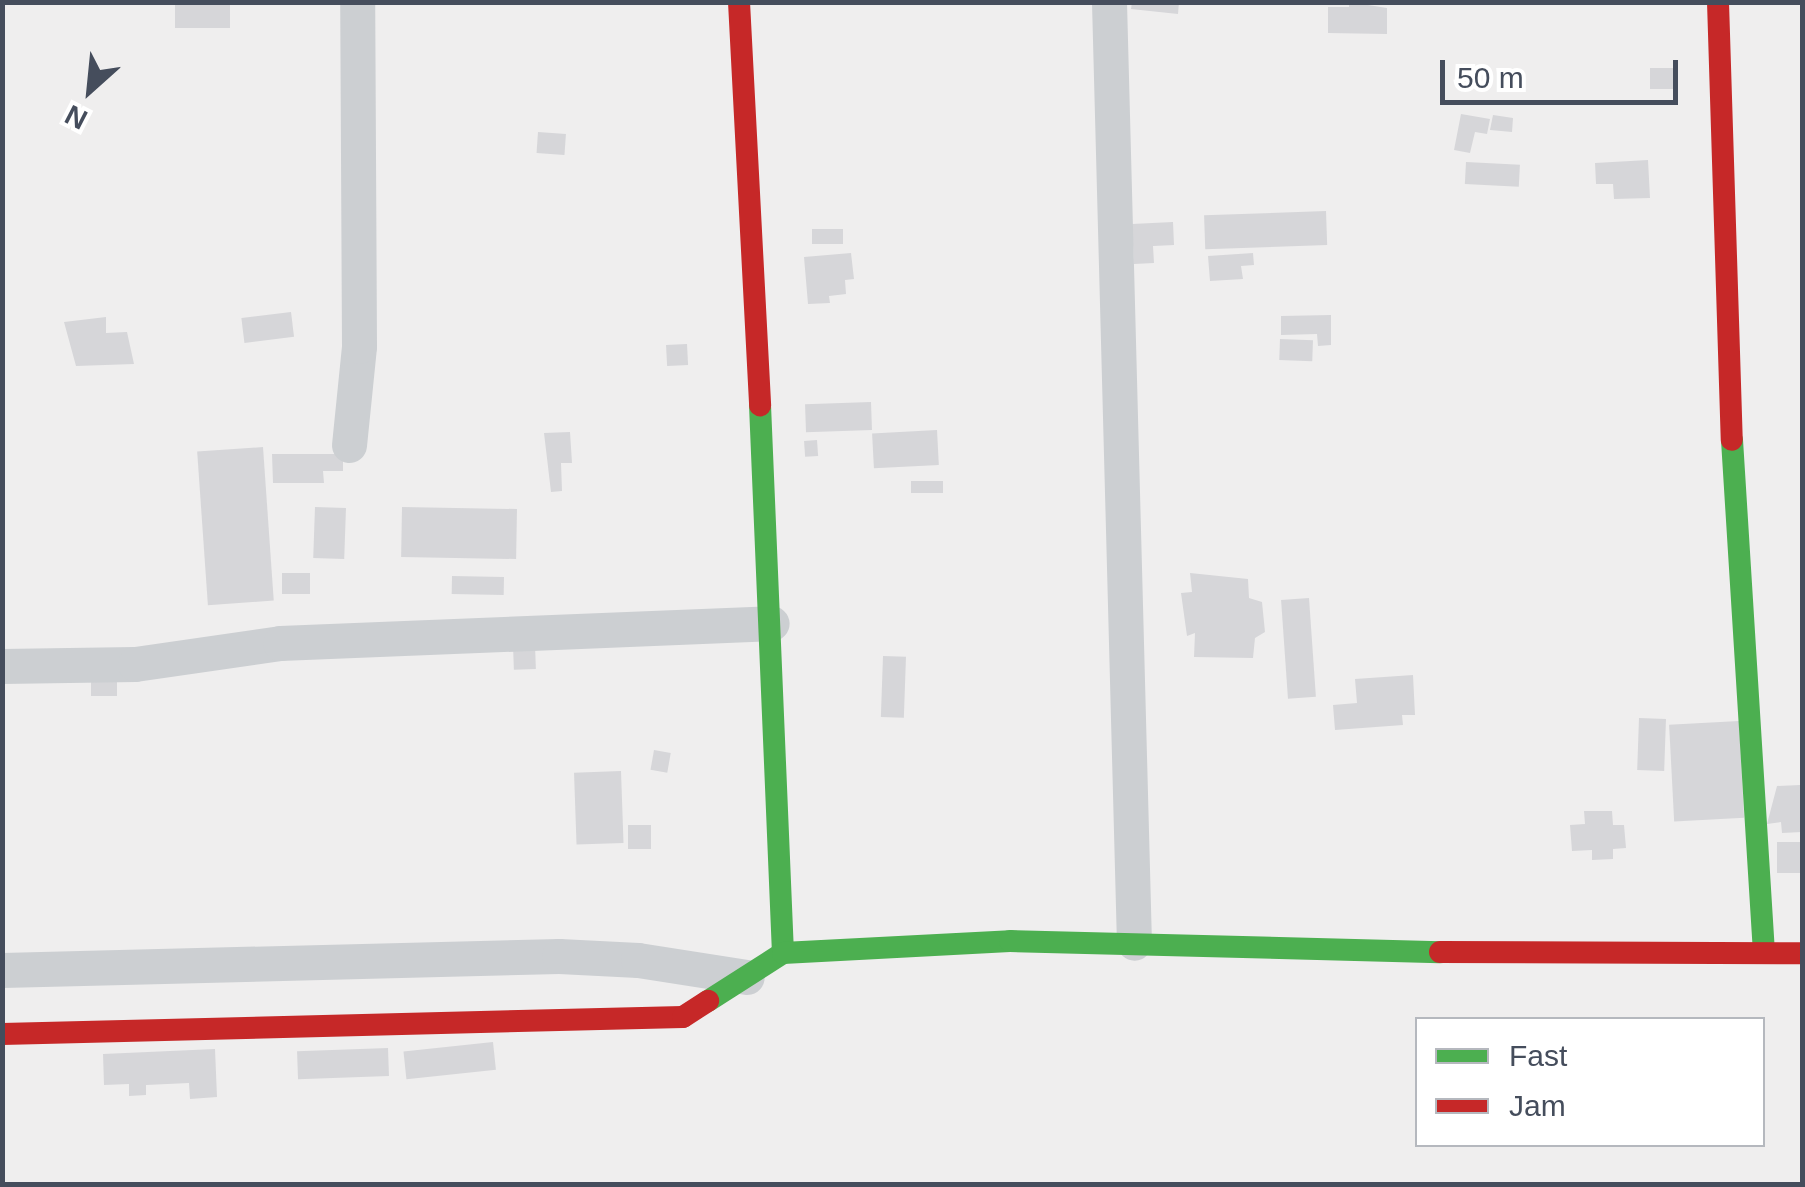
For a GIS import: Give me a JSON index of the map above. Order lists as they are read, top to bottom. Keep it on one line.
{"legend":["Fast","Jam"],"scale_bar":"50 m","north":"bottom left"}
